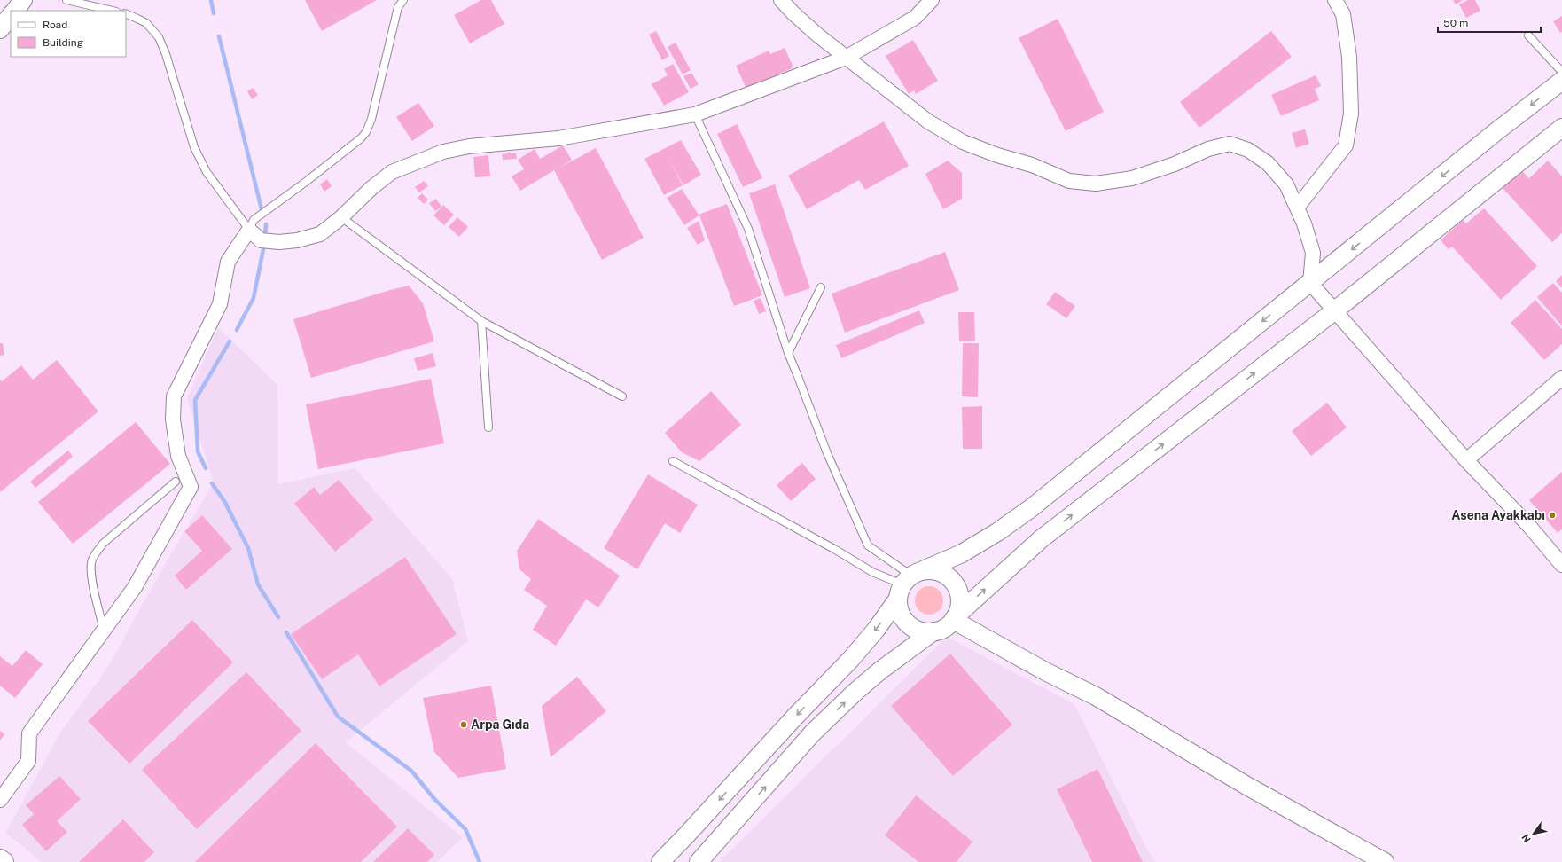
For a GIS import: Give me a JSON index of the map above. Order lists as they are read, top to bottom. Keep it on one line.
{"places":["Asena Ayakkabı","Arpa Gıda"],"legend":["Road","Building"],"scale_bar":"50 m","north":"bottom left"}
